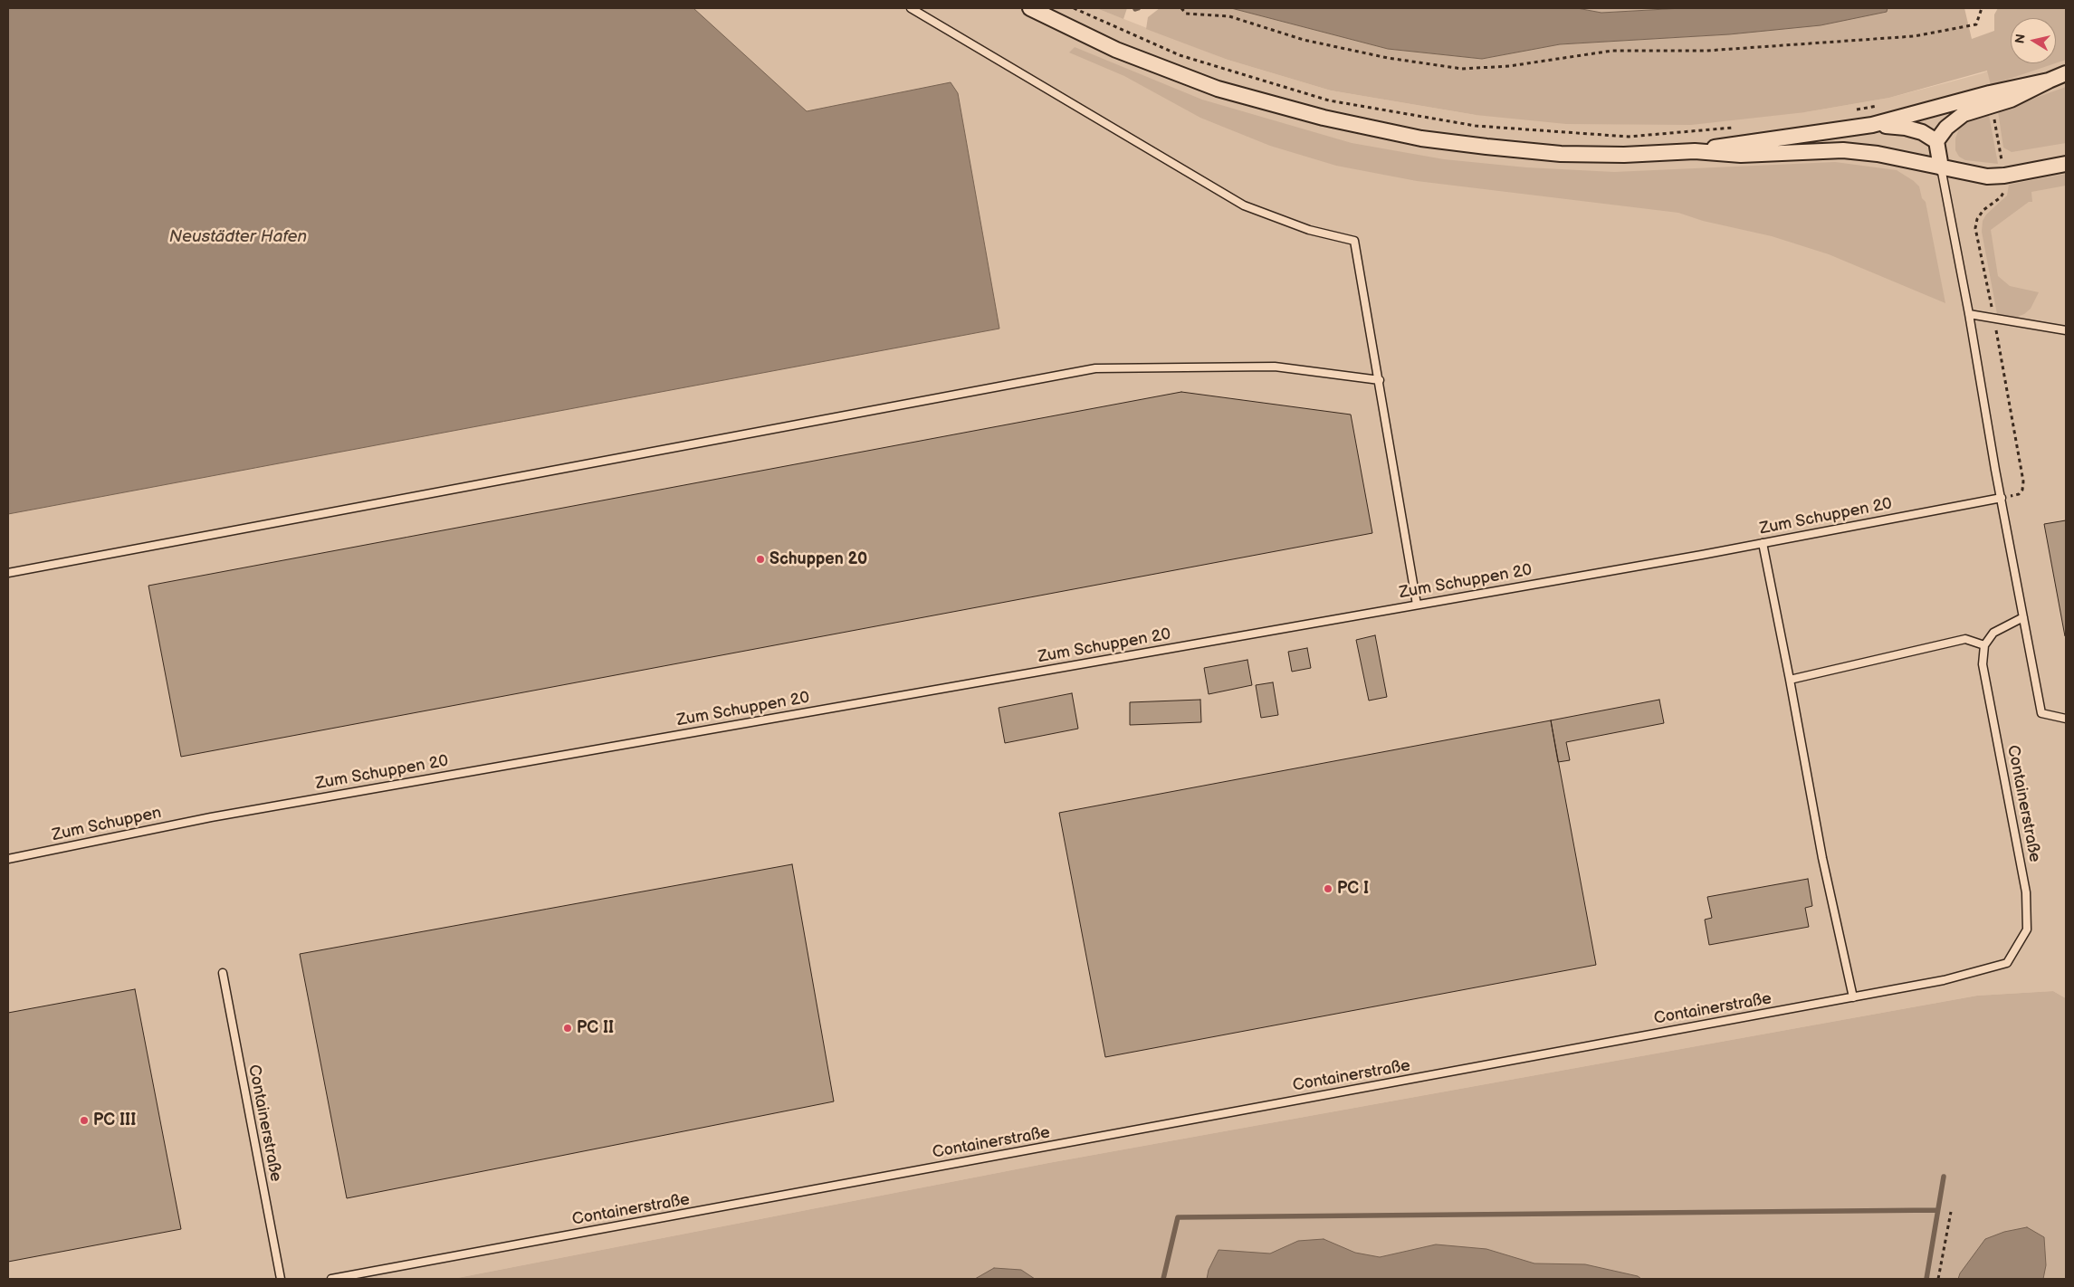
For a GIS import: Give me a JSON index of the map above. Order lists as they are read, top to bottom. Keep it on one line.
{"streets":{"lane":["Zum Schuppen 20","Containerstraße","Zum Schuppen"]},"crossings":[["Zum Schuppen 20","Zum Schuppen"]],"water":["Neustädter Hafen"],"places":["Schuppen 20","PC I","PC II","PC III"],"north":"left"}
